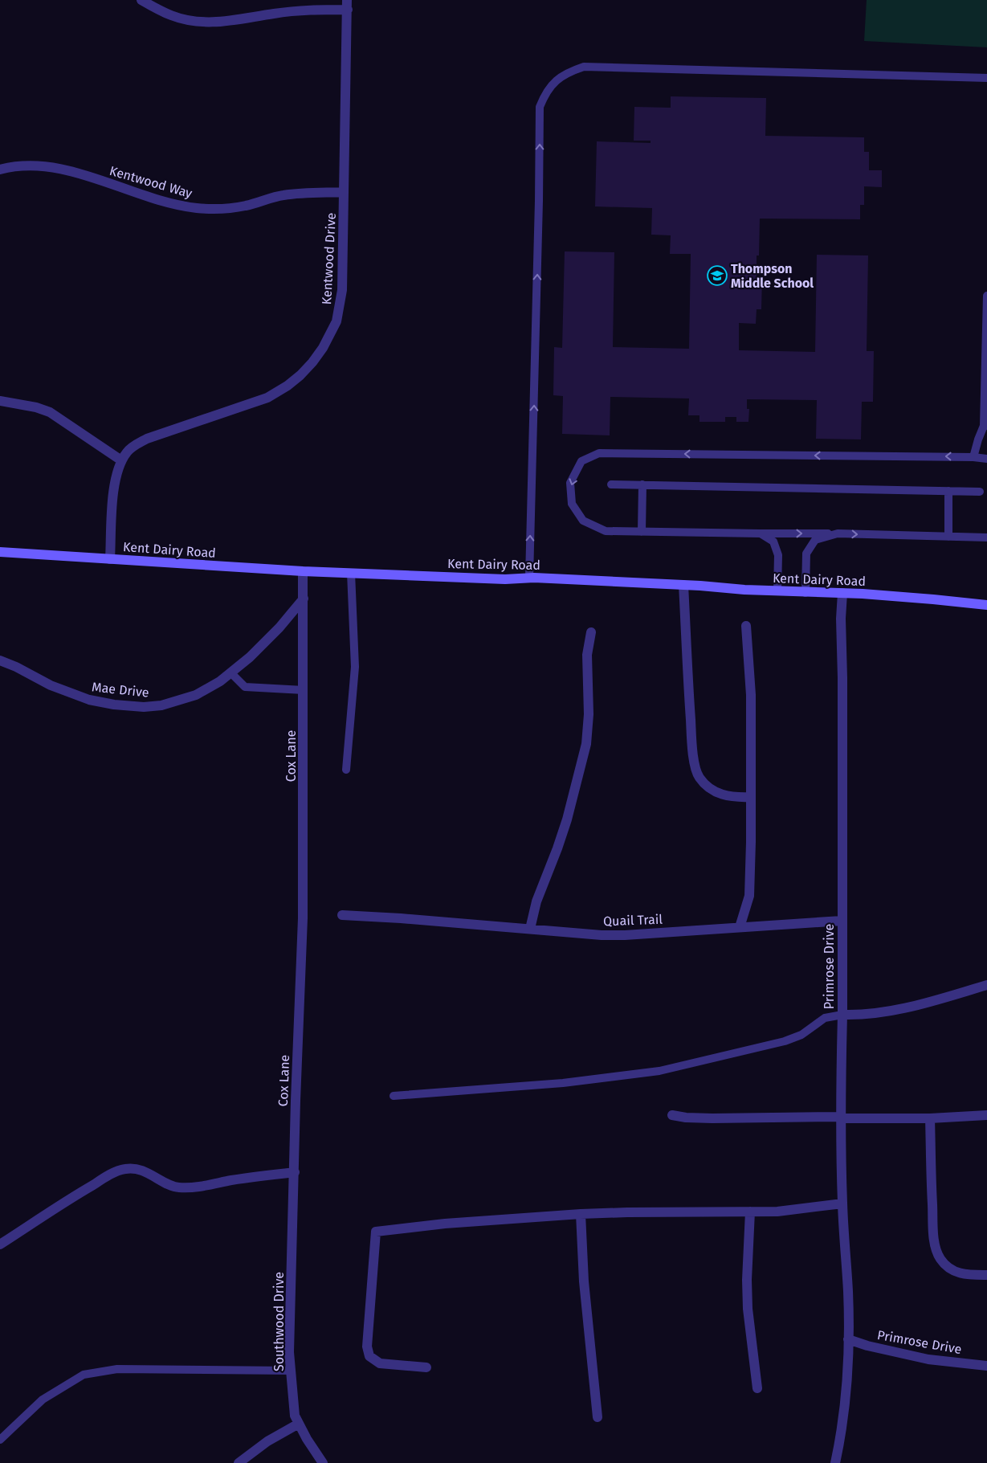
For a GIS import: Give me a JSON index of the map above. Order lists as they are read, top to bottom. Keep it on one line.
{"streets":{"street":["Kentwood Way","Kentwood Drive","Kent Dairy Road","Mae Drive","Cox Lane","Quail Trail","Primrose Drive","Southwood Drive"]},"crossings":[["Kentwood Way","Kentwood Drive"],["Kentwood Drive","Kent Dairy Road"],["Kent Dairy Road","Primrose Drive"],["Mae Drive","Cox Lane"],["Cox Lane","Southwood Drive"],["Quail Trail","Primrose Drive"]],"places":{"school or university":["Thompson Middle School"]}}
